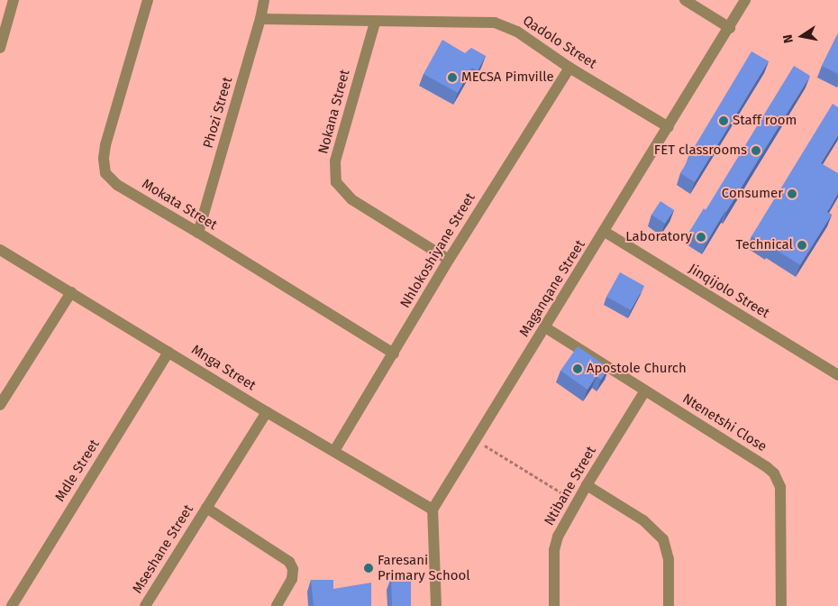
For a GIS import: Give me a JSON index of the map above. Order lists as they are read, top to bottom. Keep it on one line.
{"streets":{"street":["Qadolo Street","Nokana Street","Phozi Street","Mokata Street","Nhlokoshiyane Street","Maganqane Street","Jinqijolo Street","Mnga Street","Ntenetshi Close","Mdle Street","Ntibane Street","Mseshane Street"]},"crossings":[["Qadolo Street","Nokana Street"],["Qadolo Street","Phozi Street"],["Qadolo Street","Nhlokoshiyane Street"],["Qadolo Street","Maganqane Street"],["Nokana Street","Nhlokoshiyane Street"],["Phozi Street","Mokata Street"],["Mokata Street","Nhlokoshiyane Street"],["Nhlokoshiyane Street","Mnga Street"],["Maganqane Street","Jinqijolo Street"],["Maganqane Street","Mnga Street"],["Maganqane Street","Ntenetshi Close"],["Mnga Street","Mdle Street"],["Mnga Street","Mseshane Street"],["Ntenetshi Close","Ntibane Street"]],"places":["MECSA Pimville","Staff room","FET classrooms","Consumer","Laboratory","Technical","Apostole Church","Faresani Primary School"],"north":"left"}
